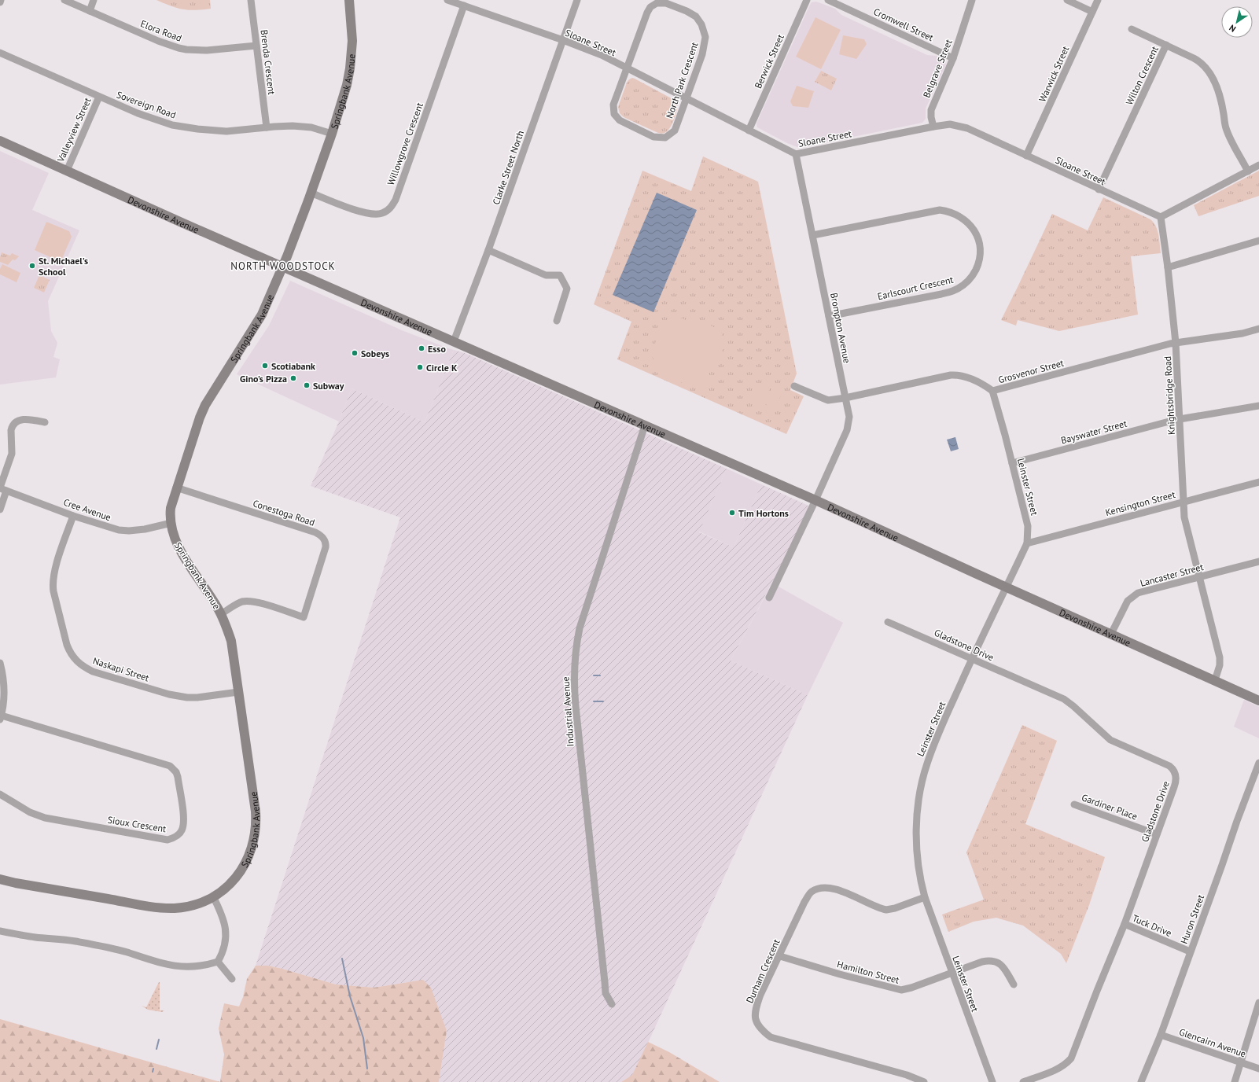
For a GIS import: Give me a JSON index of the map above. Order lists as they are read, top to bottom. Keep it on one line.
{"streets":{"main road":["Springbank Avenue","Devonshire Avenue"],"street":["Cromwell Street","Elora Road","Sloane Street","Berwick Street","Brenda Crescent","Belgrave Street","Warwick Street","Wilton Crescent","North Park Crescent","Sovereign Road","Valleyview Street","Willowgrove Crescent","Clarke Street North","Earlscourt Crescent","Brompton Avenue","Grosvenor Street","Knightsbridge Road","Bayswater Street","Leinster Street","Kensington Street","Cree Avenue","Conestoga Road","Lancaster Street","Gladstone Drive","Naskapi Street","Industrial Avenue","Gardiner Place","Sioux Crescent","Huron Street","Tuck Drive","Durham Crescent","Hamilton Street","Glencairn Avenue"]},"crossings":[["Cromwell Street","Belgrave Street"],["Elora Road","Brenda Crescent"],["Sloane Street","Berwick Street"],["Sloane Street","Belgrave Street"],["Sloane Street","Warwick Street"],["Sloane Street","Wilton Crescent"],["Sloane Street","North Park Crescent"],["Sloane Street","Willowgrove Crescent"],["Sloane Street","Clarke Street North"],["Sloane Street","Brompton Avenue"],["Sloane Street","Knightsbridge Road"],["Brenda Crescent","Sovereign Road"],["Springbank Avenue","Sovereign Road"],["Springbank Avenue","Willowgrove Crescent"],["Springbank Avenue","Devonshire Avenue"],["Springbank Avenue","Cree Avenue"],["Springbank Avenue","Conestoga Road"],["Springbank Avenue","Naskapi Street"],["Sovereign Road","Valleyview Street"],["Valleyview Street","Devonshire Avenue"],["Clarke Street North","Devonshire Avenue"],["Devonshire Avenue","Brompton Avenue"],["Devonshire Avenue","Knightsbridge Road"],["Devonshire Avenue","Leinster Street"],["Devonshire Avenue","Lancaster Street"],["Devonshire Avenue","Industrial Avenue"],["Earlscourt Crescent","Brompton Avenue"],["Brompton Avenue","Grosvenor Street"],["Grosvenor Street","Knightsbridge Road"],["Grosvenor Street","Leinster Street"],["Knightsbridge Road","Bayswater Street"],["Knightsbridge Road","Kensington Street"],["Knightsbridge Road","Lancaster Street"],["Bayswater Street","Leinster Street"],["Leinster Street","Kensington Street"],["Leinster Street","Gladstone Drive"],["Leinster Street","Durham Crescent"],["Leinster Street","Hamilton Street"],["Cree Avenue","Naskapi Street"],["Gladstone Drive","Gardiner Place"],["Gladstone Drive","Tuck Drive"],["Huron Street","Tuck Drive"],["Huron Street","Glencairn Avenue"],["Durham Crescent","Hamilton Street"]],"districts":["NORTH WOODSTOCK"],"places":["St. Michael's School","Esso","Sobeys","Scotiabank","Circle K","Gino's Pizza","Subway","Tim Hortons"],"north":"bottom left"}
